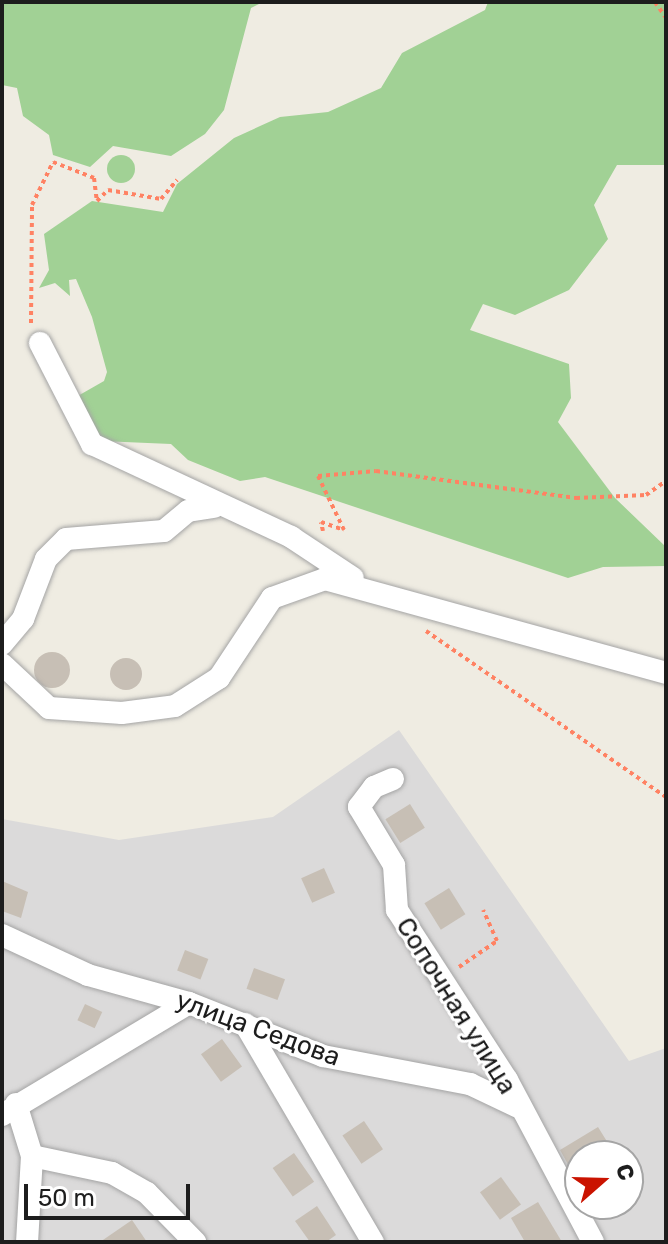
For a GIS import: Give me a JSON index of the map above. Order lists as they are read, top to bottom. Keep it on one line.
{"streets":{"street":["Сопочная улица","улица Седова"]},"crossings":[["Сопочная улица","улица Седова"]],"scale_bar":"50 m","north":"right"}
